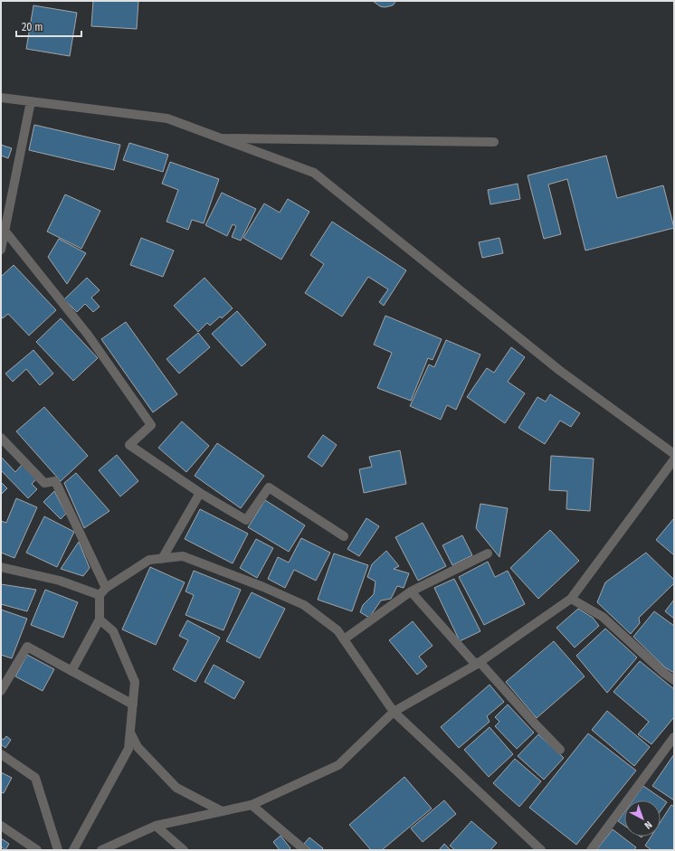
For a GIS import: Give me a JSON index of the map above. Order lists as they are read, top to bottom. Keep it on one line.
{"scale_bar":"20 m","north":"bottom right"}
